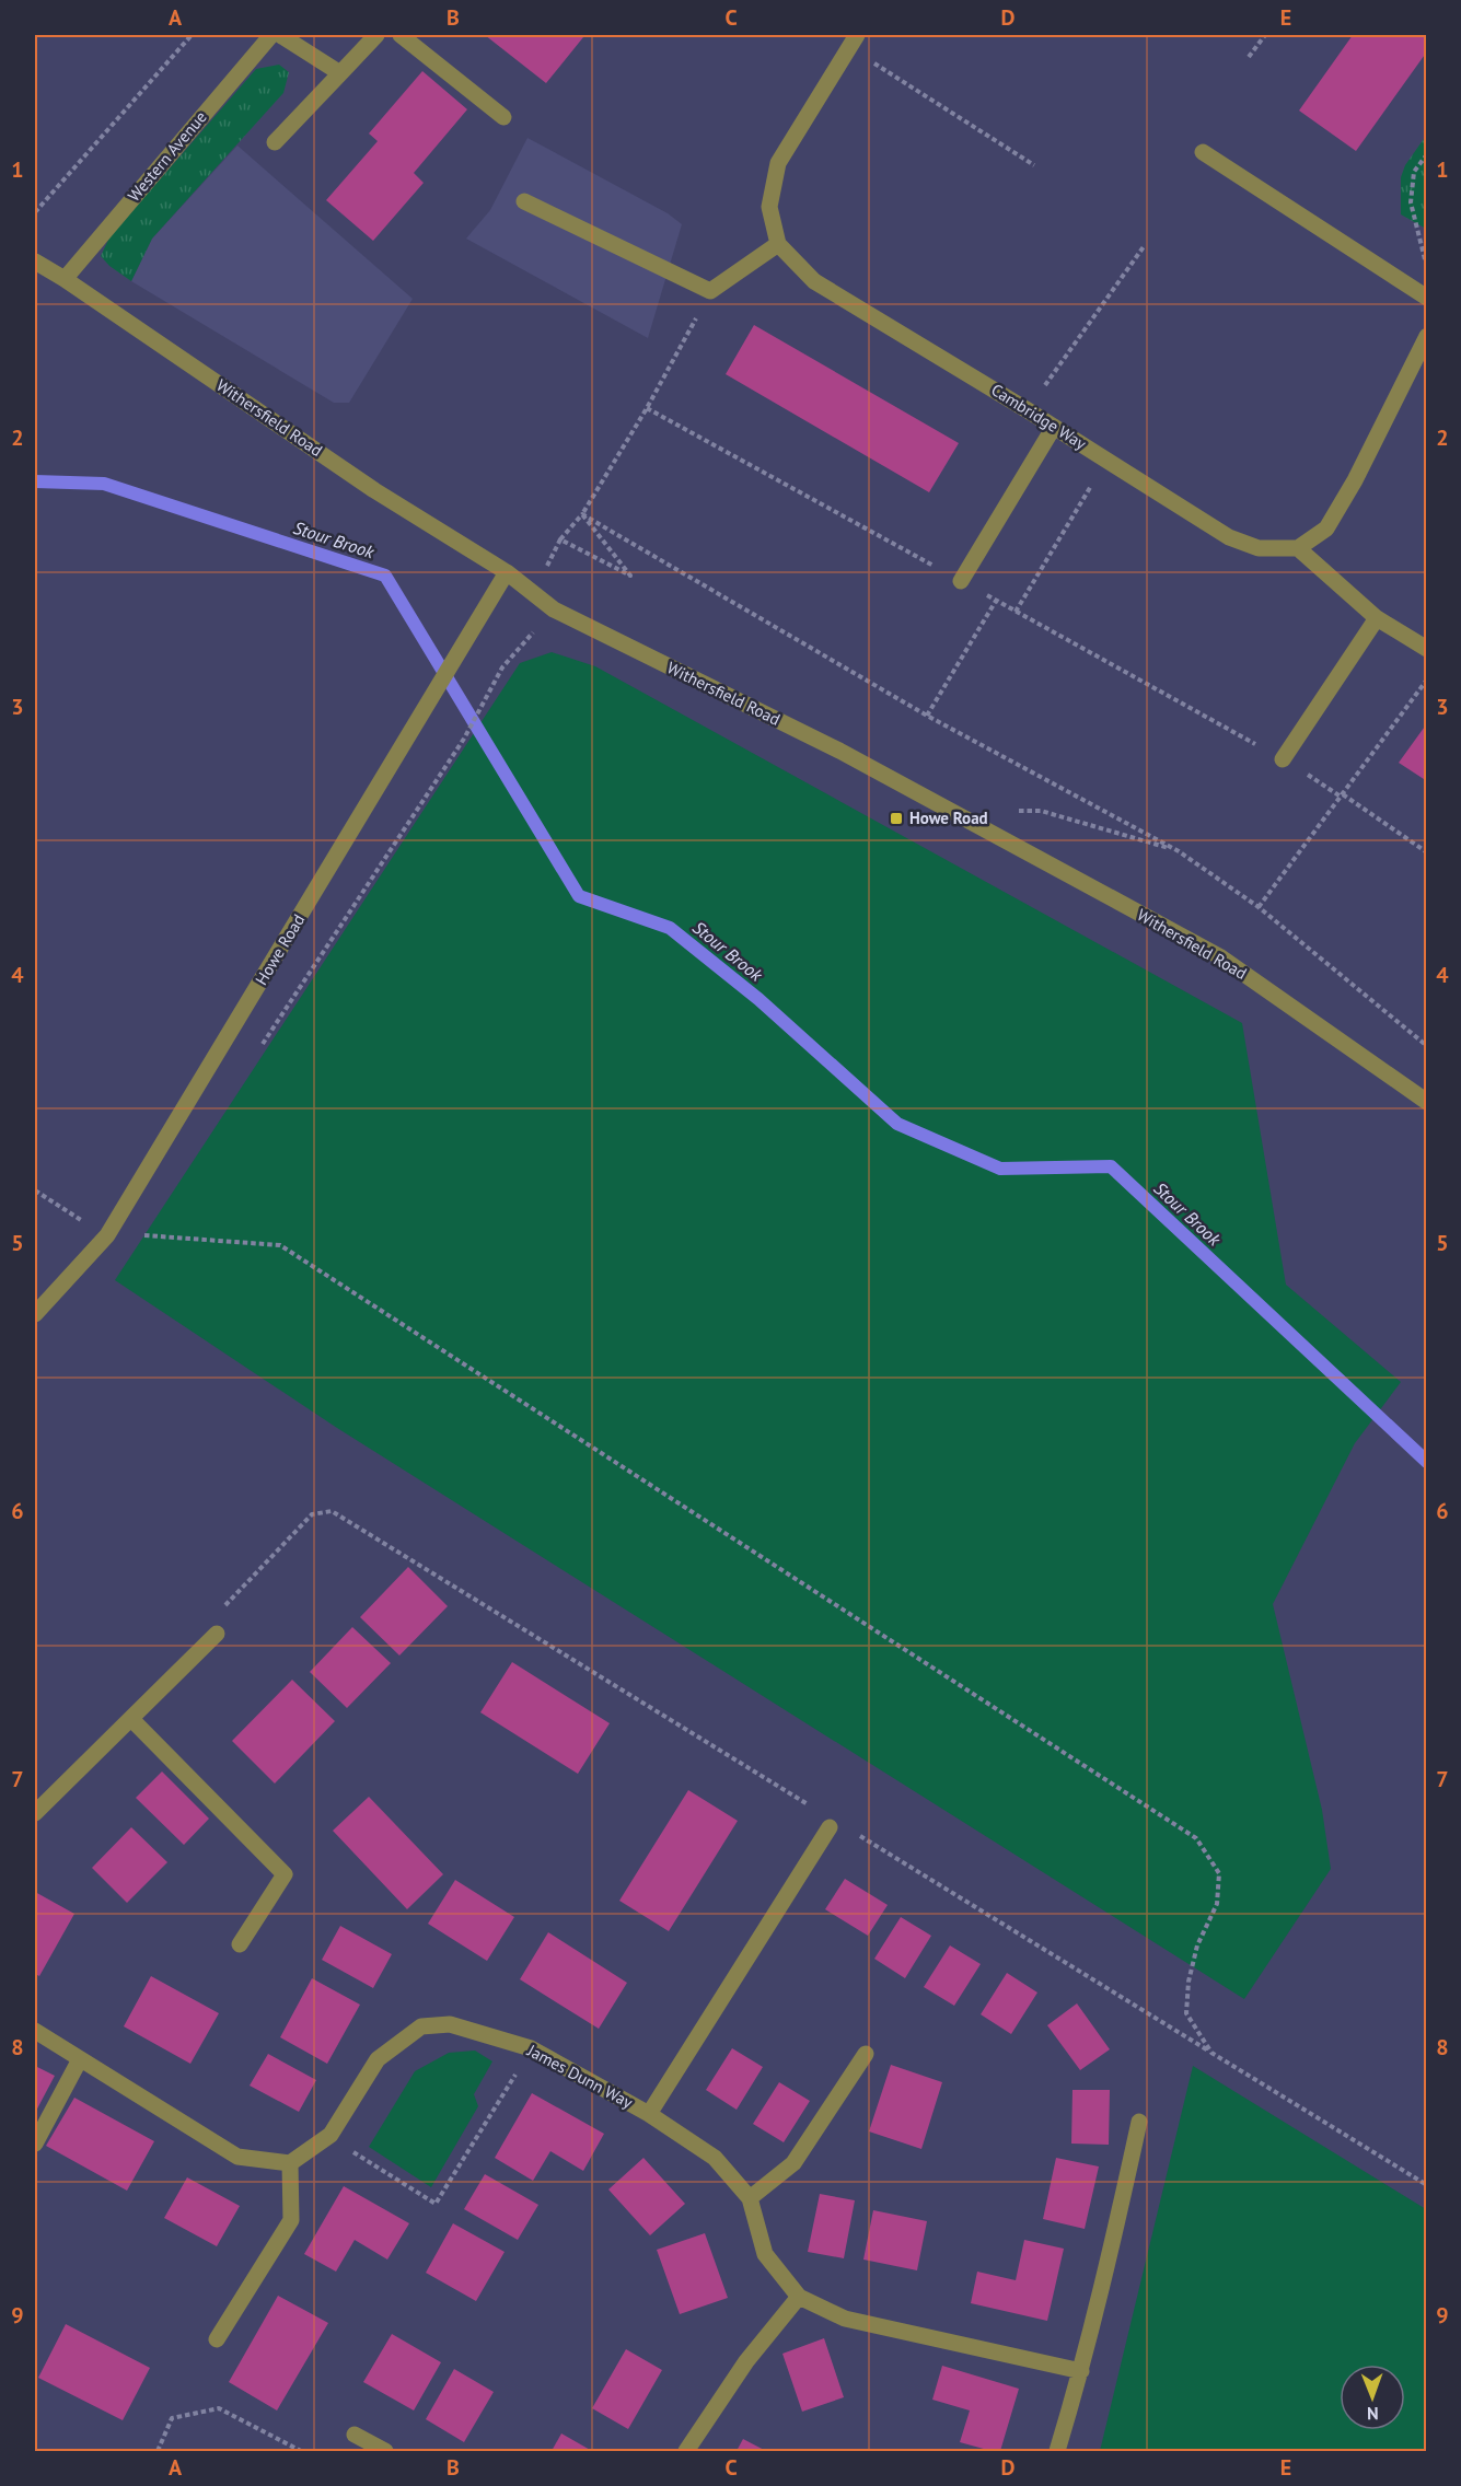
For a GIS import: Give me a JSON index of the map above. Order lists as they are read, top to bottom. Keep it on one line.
{"streets":{"street":["Western Avenue","Cambridge Way","Withersfield Road","Howe Road","James Dunn Way"]},"crossings":[["Western Avenue","Withersfield Road"],["Withersfield Road","Howe Road"]],"water":["Stour Brook"],"places":{"transit":["Howe Road"]},"north":"bottom","grid":{"columns":["A","B","C","D","E"],"rows":["1","2","3","4","5","6","7","8","9"]}}
